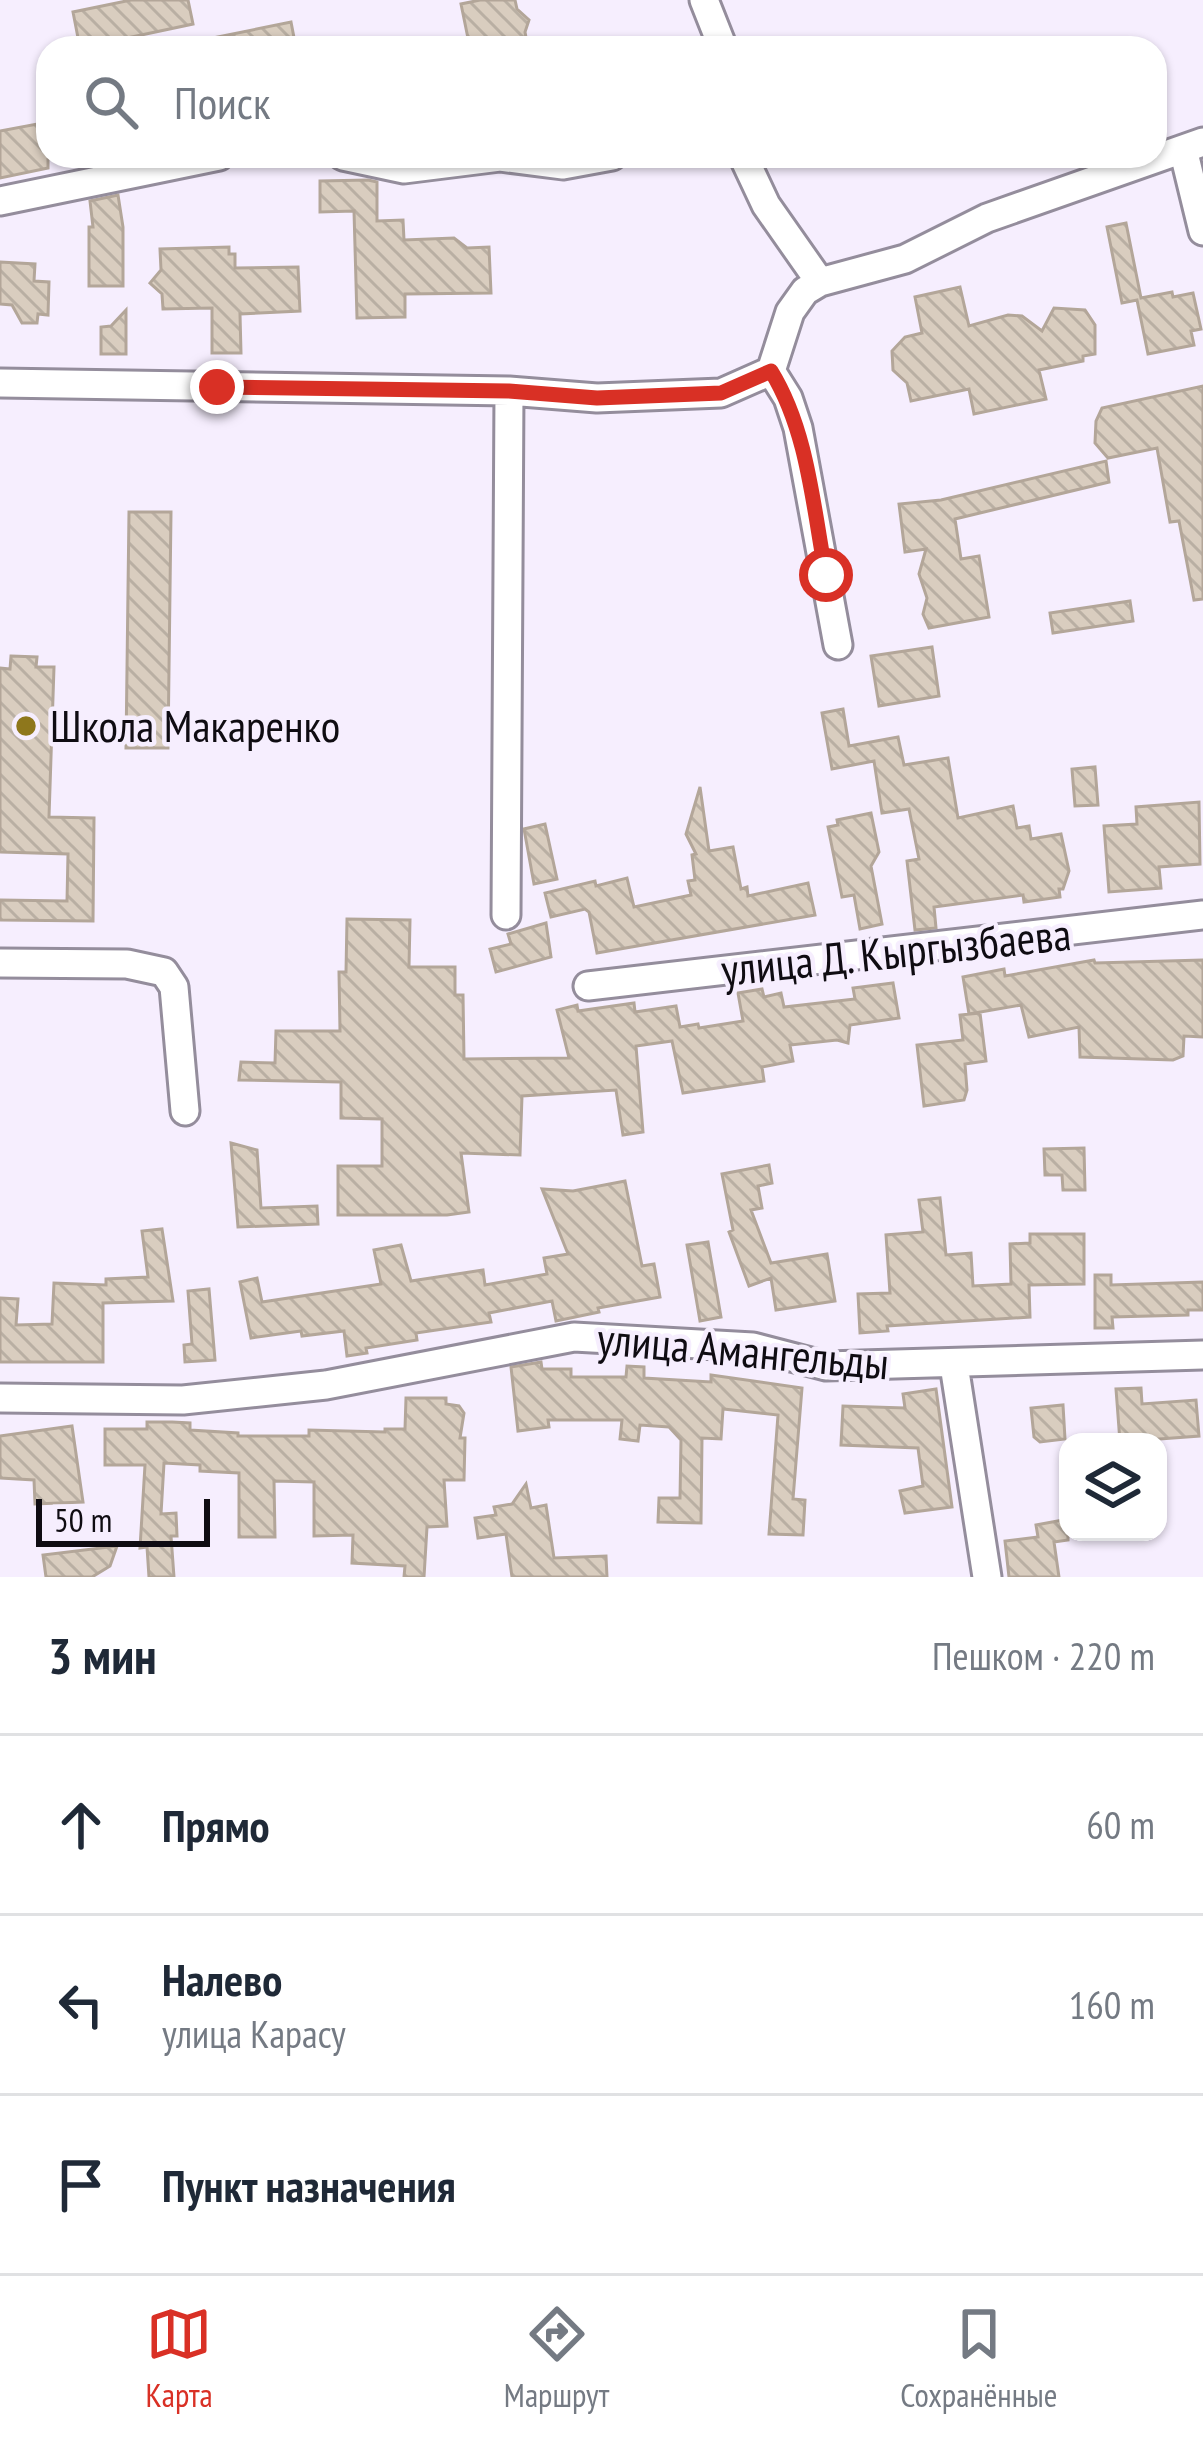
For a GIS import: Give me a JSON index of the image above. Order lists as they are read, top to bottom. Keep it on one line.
{"streets":{"street":["улица Д. Кыргызбаева","улица Амангельды"]},"places":["Школа Макаренко"],"scale_bar":"50 m","page":{"search":"Поиск","scale":"50 m","heading":["3 мин","Пешком · 220 m"],"list":[["Прямо","60 m"],["Налево","улица Карасу","160 m"],"Пункт назначения"],"nav":["Карта","Маршрут","Сохранённые"]}}
